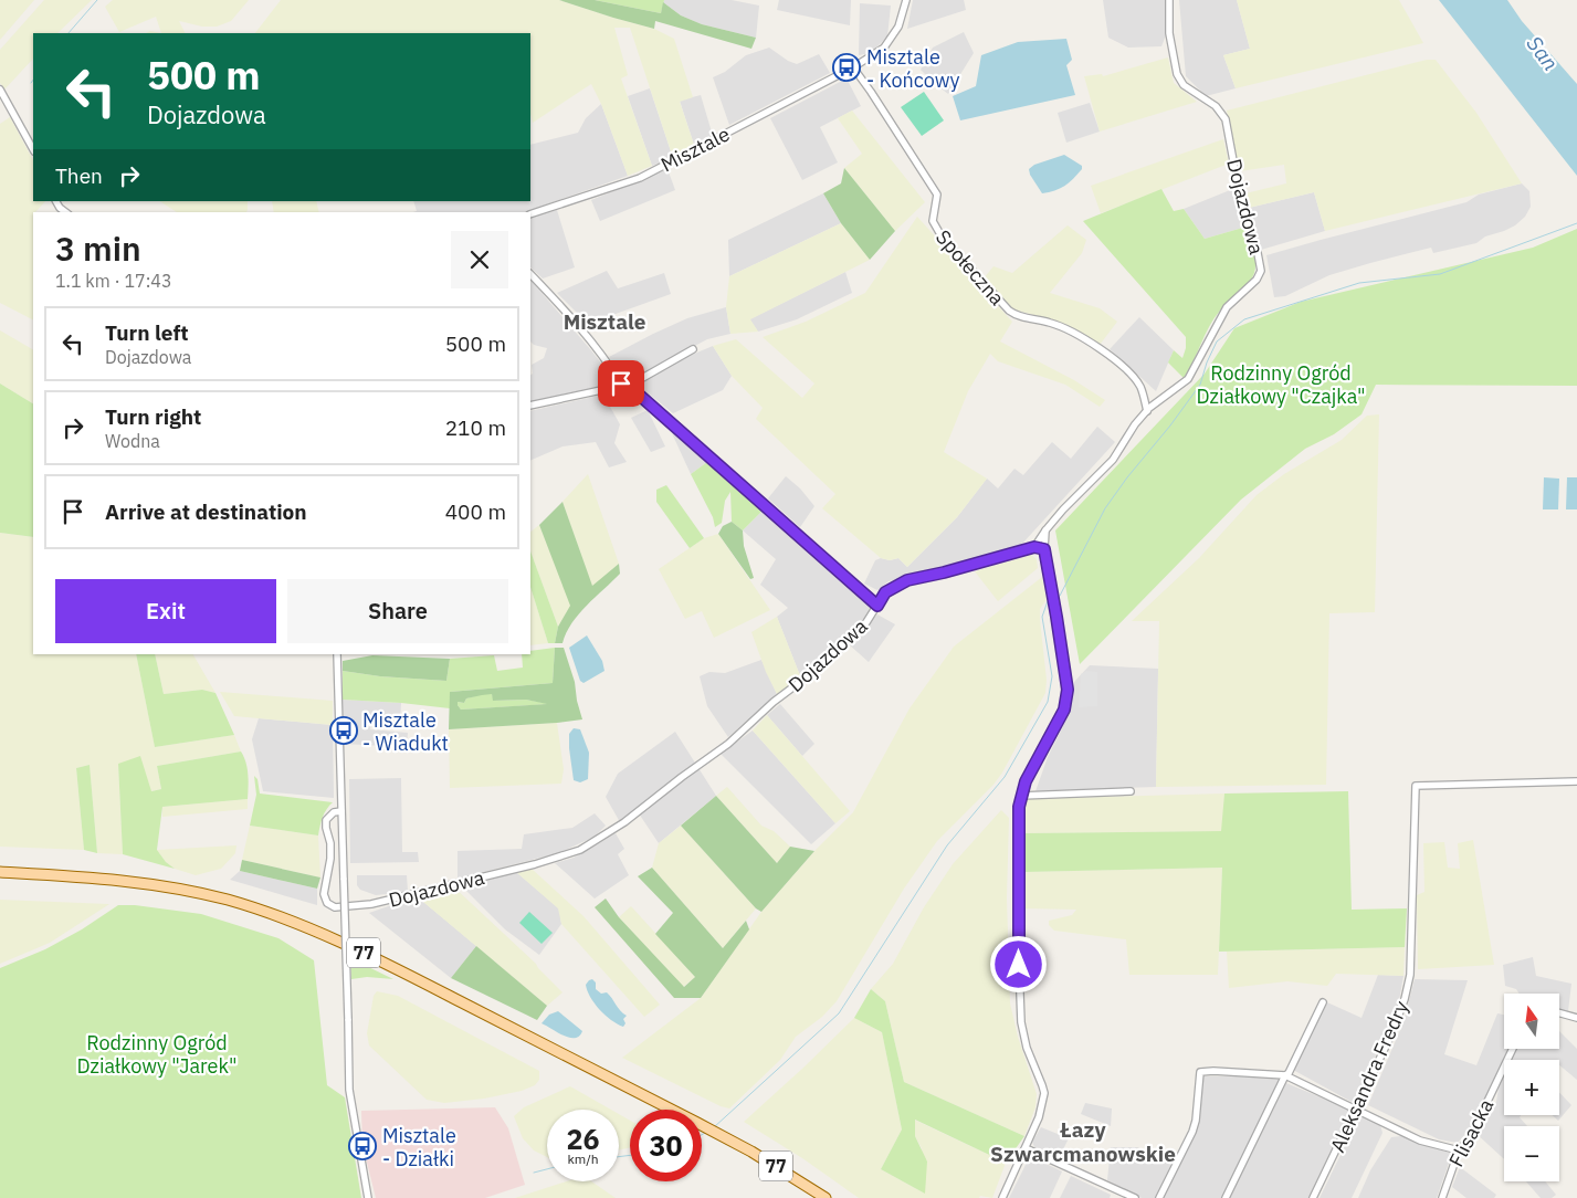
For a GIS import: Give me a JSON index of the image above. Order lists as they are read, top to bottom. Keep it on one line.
{"streets":{"main road":["77"],"street":["Misztale","Dojazdowa","Społeczna","Aleksandra Fredry","Flisacka"]},"crossings":[["Misztale","Społeczna"],["Dojazdowa","Społeczna"]],"districts":["Misztale","Łazy Szwarcmanowskie"],"water":["San"],"parks":["Rodzinny Ogród Działkowy \"Czajka\"","Rodzinny Ogród Działkowy \"Jarek\""],"places":{"bus stop":["Misztale - Końcowy","Misztale - Wiadukt","Misztale - Działki"]},"north":"top","page":{"turn":["500 m","Dojazdowa"],"then":"Then","heading":["3 min","1.1 km · 17:43"],"list":[{"name":"Turn left","note":"Dojazdowa","value":"500 m"},{"name":"Turn right","note":"Wodna","value":"210 m"},{"name":"Arrive at destination","value":"400 m"}],"buttons":["Exit","Share"],"map_buttons":["+","−"],"speed":"26 km/h","limit":"30"}}
